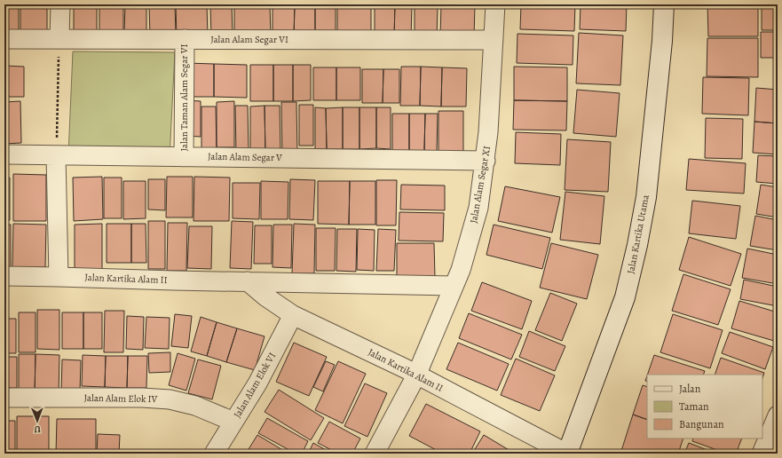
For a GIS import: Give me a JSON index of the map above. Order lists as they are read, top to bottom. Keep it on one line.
{"streets":{"main road":["Jalan Kartika Utama"],"street":["Jalan Alam Segar VI","Jalan Taman Alam Segar VI","Jalan Alam Segar V","Jalan Alam Segar XI","Jalan Kartika Alam II","Jalan Alam Elok VI","Jalan Alam Elok IV"]},"crossings":[["Jalan Alam Segar VI","Jalan Taman Alam Segar VI"],["Jalan Alam Segar VI","Jalan Alam Segar XI"],["Jalan Taman Alam Segar VI","Jalan Alam Segar V"],["Jalan Alam Segar V","Jalan Alam Segar XI"],["Jalan Alam Segar XI","Jalan Kartika Alam II"],["Jalan Kartika Utama","Jalan Kartika Alam II"],["Jalan Kartika Alam II","Jalan Alam Elok VI"],["Jalan Alam Elok VI","Jalan Alam Elok IV"]],"legend":["Jalan","Taman","Bangunan"],"north":"bottom"}
